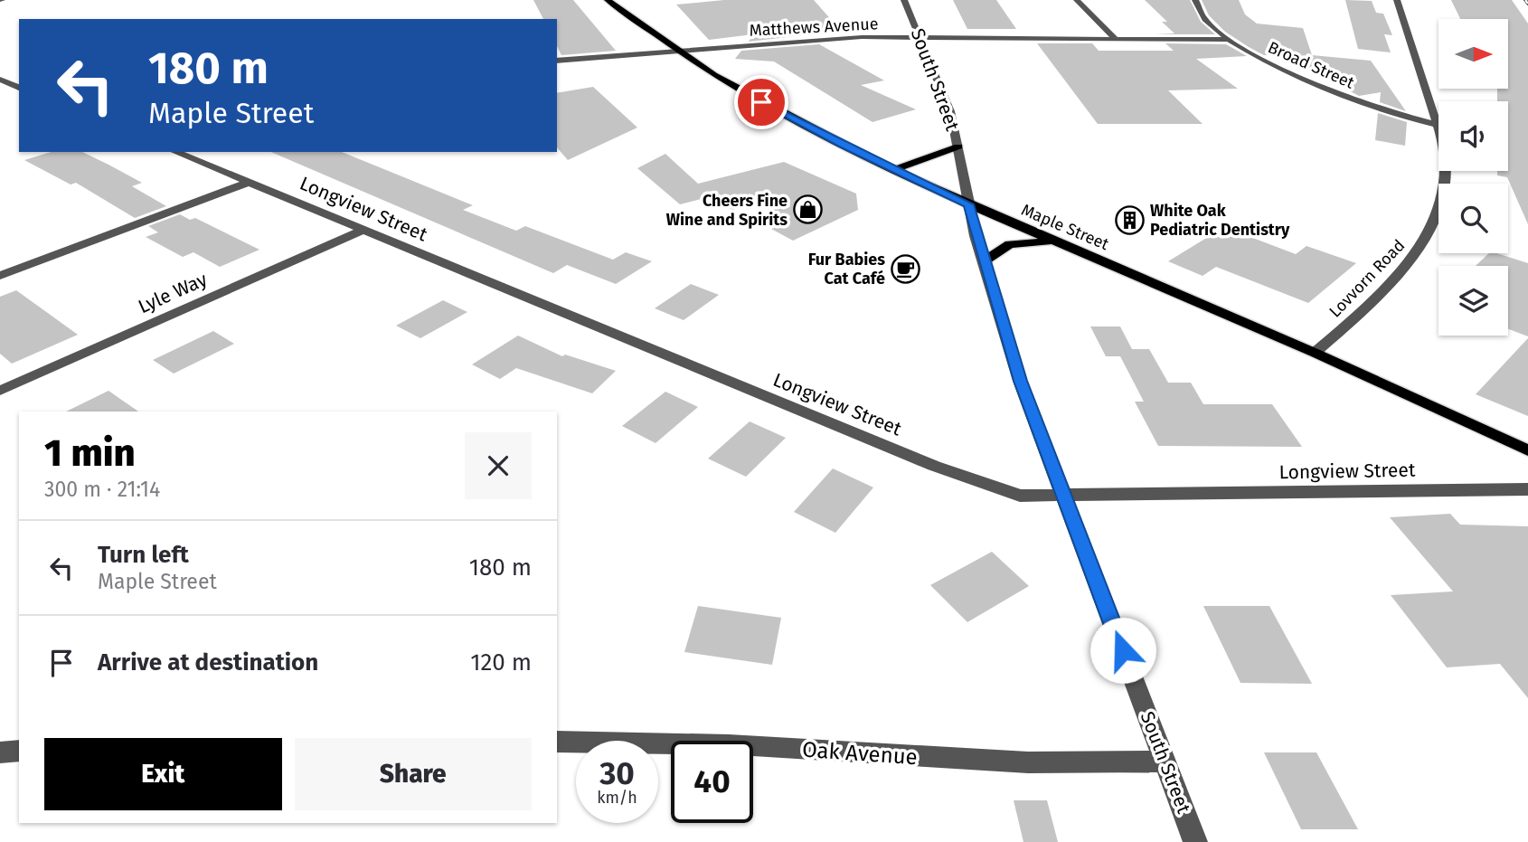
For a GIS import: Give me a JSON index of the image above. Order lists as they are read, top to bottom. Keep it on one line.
{"streets":{"main road":["Maple Street"],"street":["Matthews Avenue","Broad Street","South Street","Longview Street","Lovvorn Road","Lyle Way","Oak Avenue"]},"crossings":[["Matthews Avenue","Broad Street"],["Matthews Avenue","South Street"],["Matthews Avenue","Maple Street"],["Broad Street","Lovvorn Road"],["South Street","Longview Street"],["South Street","Maple Street"],["South Street","Oak Avenue"],["Longview Street","Lyle Way"],["Maple Street","Lovvorn Road"]],"places":{"shop":["Cheers Fine Wine and Spirits"],"building":["White Oak Pediatric Dentistry"],"cafe":["Fur Babies Cat Café"]},"north":"right","page":{"turn":["180 m","Maple Street"],"heading":["1 min","300 m · 21:14"],"list":[{"name":"Turn left","note":"Maple Street","value":"180 m"},{"name":"Arrive at destination","value":"120 m"}],"buttons":["Exit","Share"],"speed":"30 km/h","limit":"40"}}
